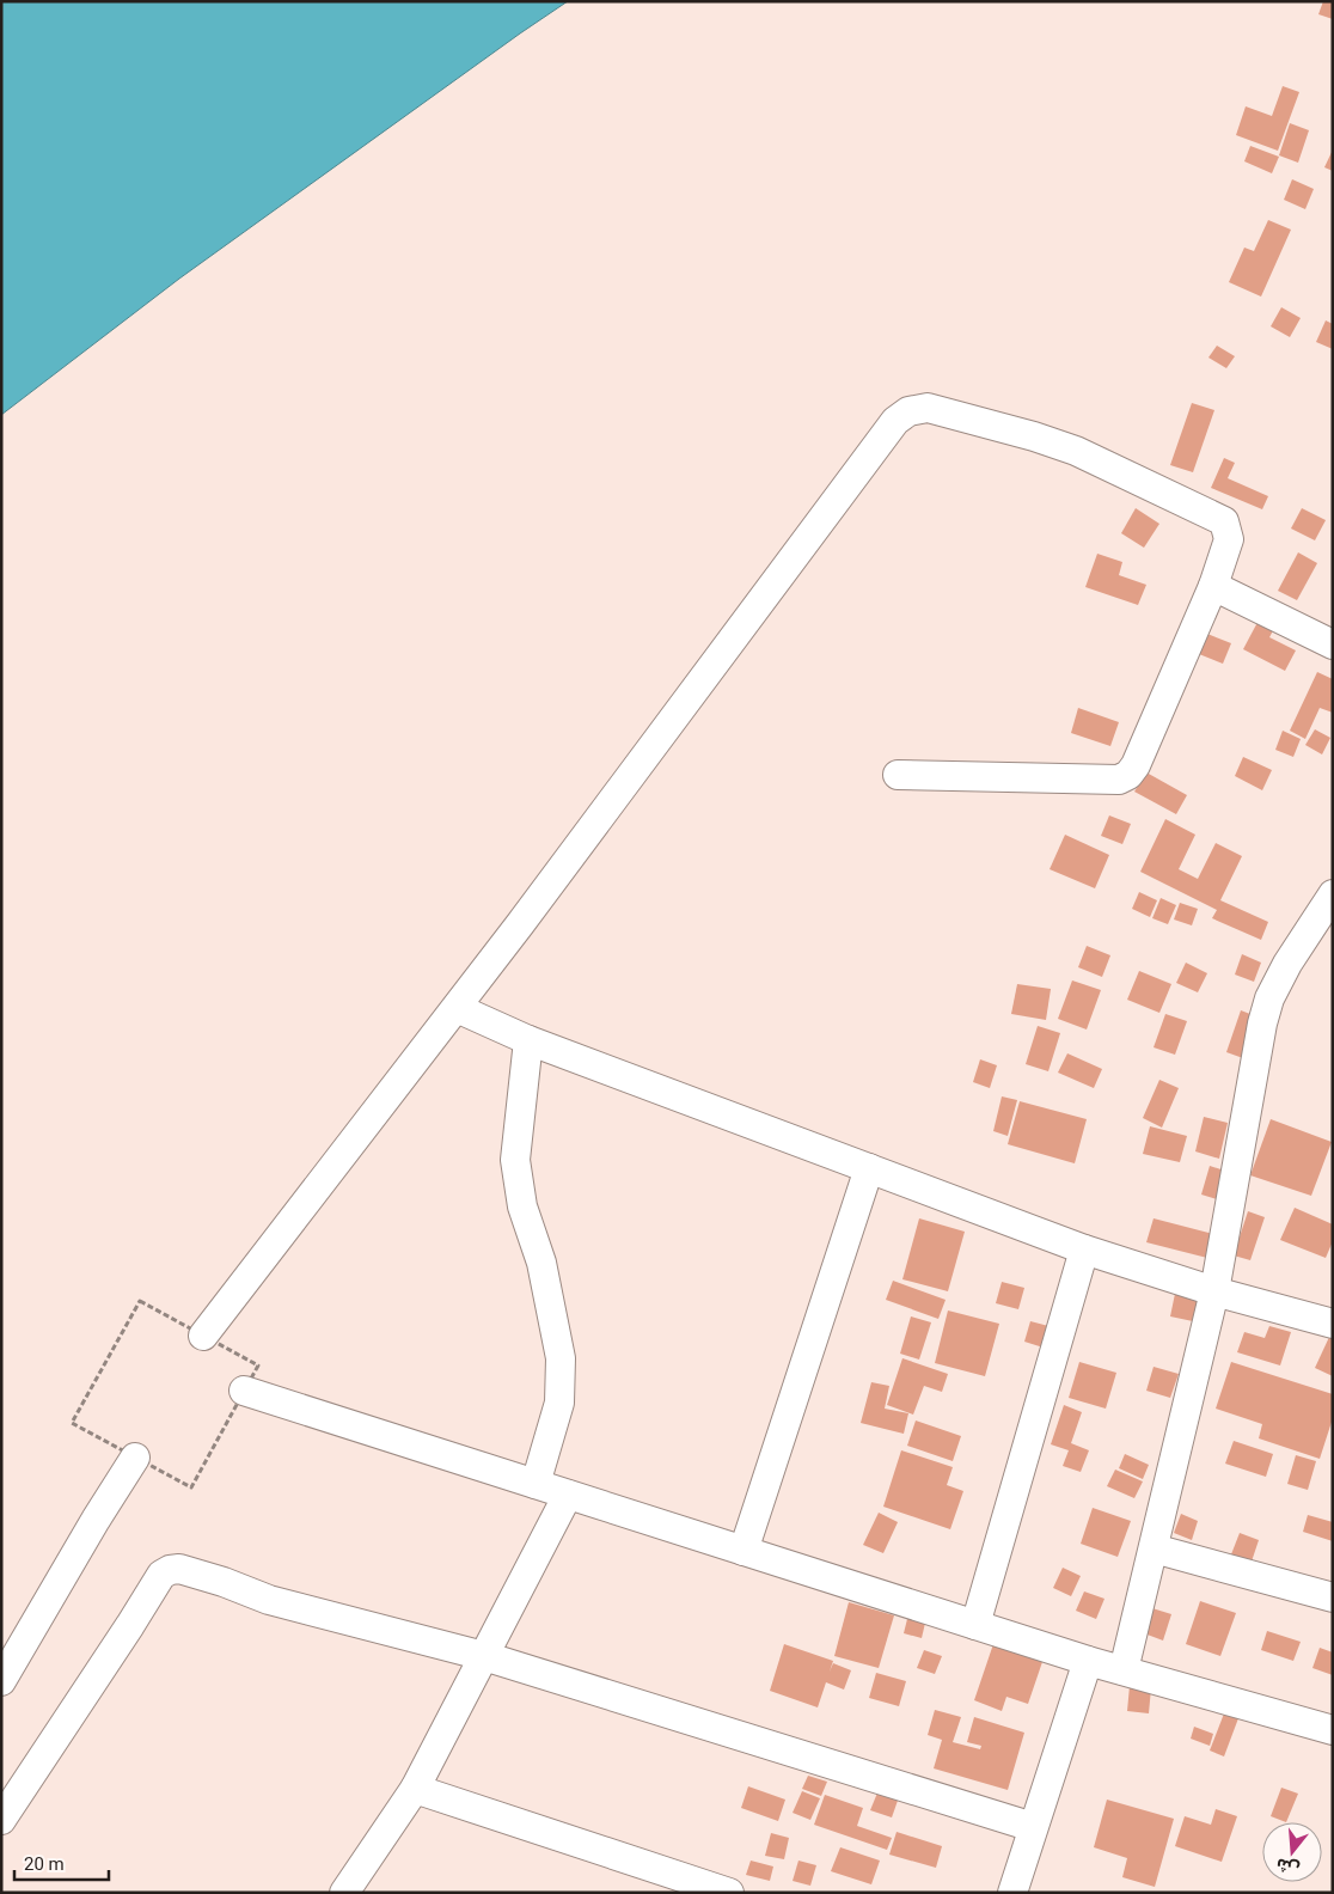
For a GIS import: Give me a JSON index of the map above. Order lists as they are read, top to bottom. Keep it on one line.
{"scale_bar":"20 m","north":"bottom"}
